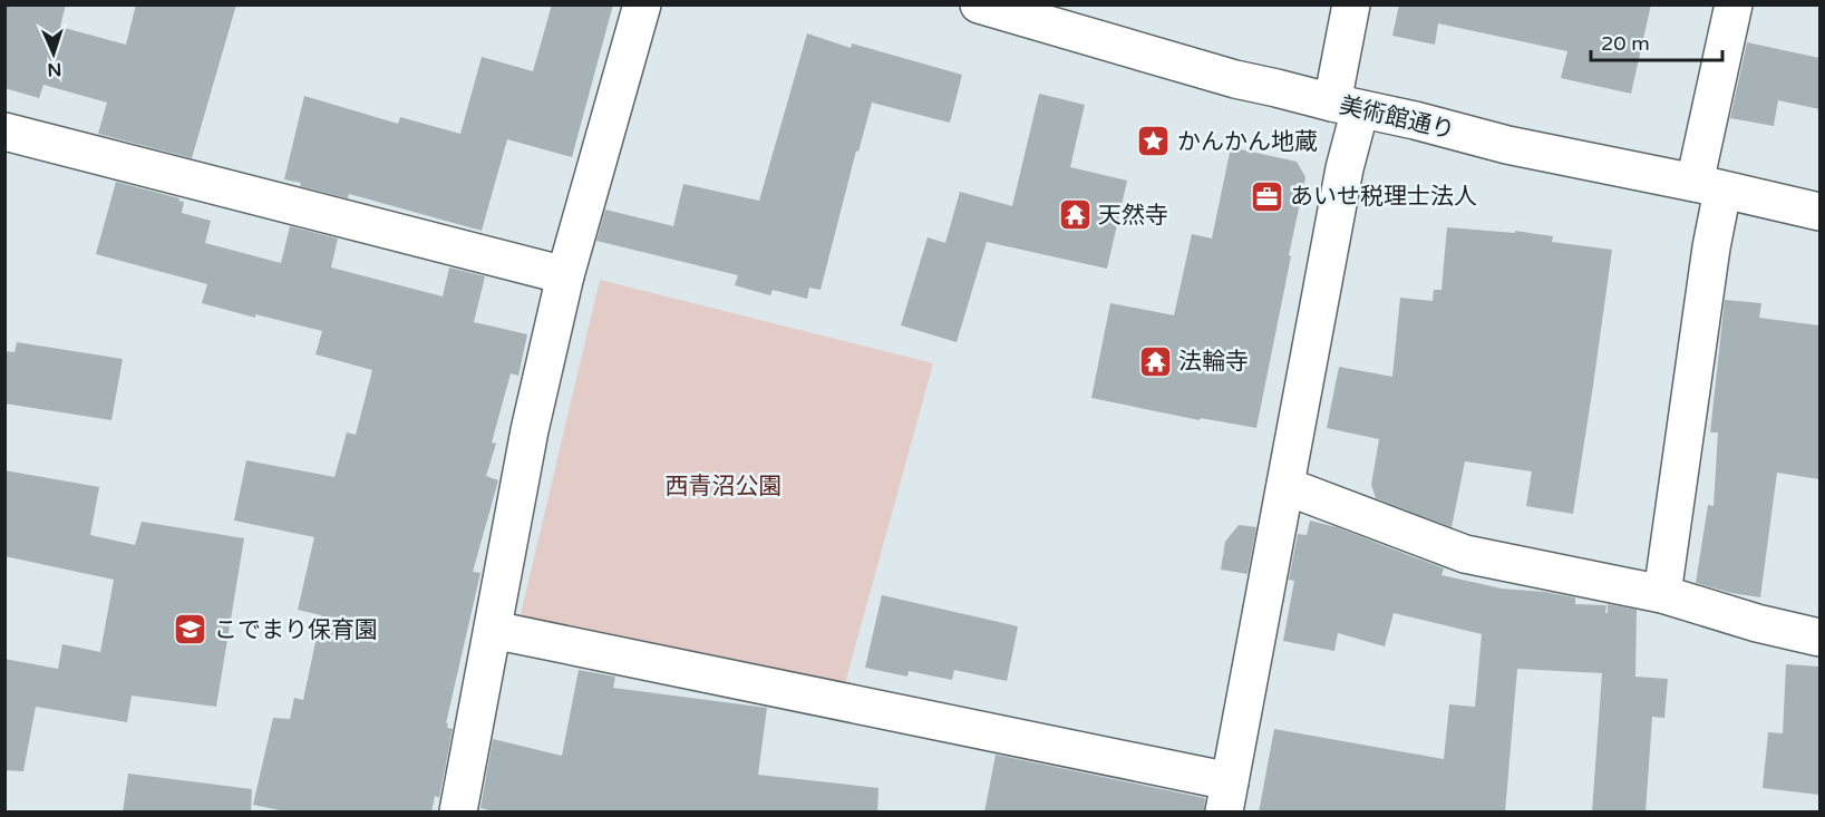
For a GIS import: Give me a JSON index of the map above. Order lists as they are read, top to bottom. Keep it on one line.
{"streets":{"main road":["美術館通り"]},"parks":["西青沼公園"],"places":{"place":["かんかん地蔵"],"office":["あいせ税理士法人"],"temple":["天然寺","法輪寺"],"school or university":["こでまり保育園"]},"scale_bar":"20 m","north":"bottom"}
